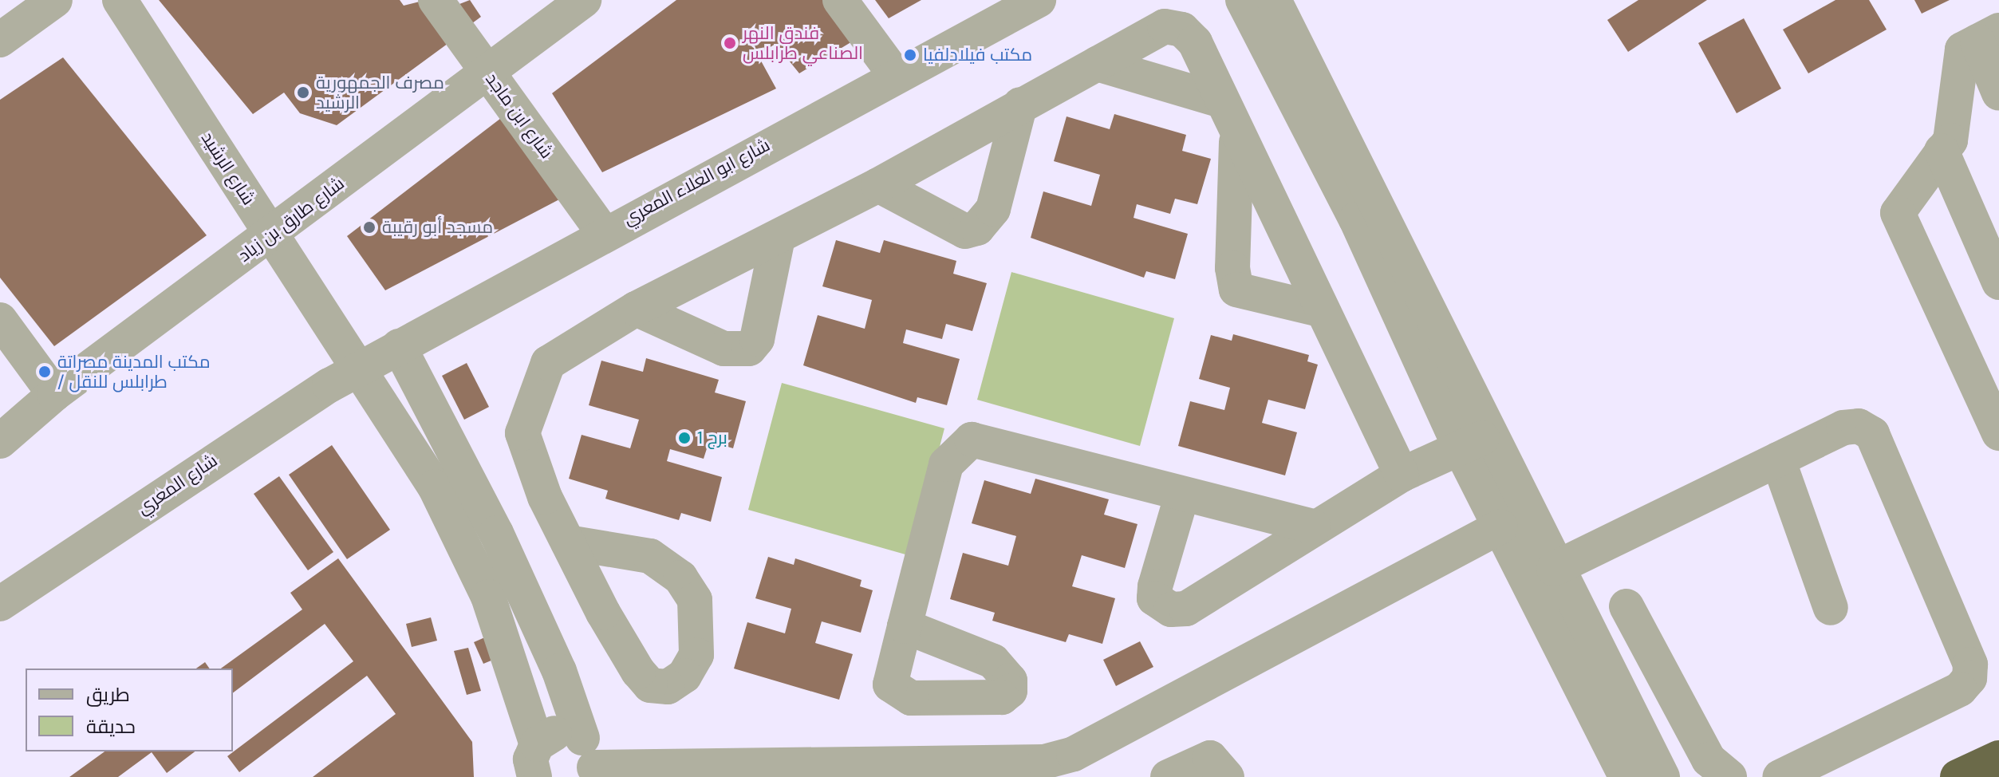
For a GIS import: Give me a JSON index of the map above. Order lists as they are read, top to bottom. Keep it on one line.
{"streets":{"street":["شارع ابن ماجد","شارع الرشيد","شارع ابو العلاء المعري","شارع طارق بن زياد","شارع المعري"]},"crossings":[["شارع ابن ماجد","شارع ابو العلاء المعري"],["شارع ابن ماجد","شارع طارق بن زياد"],["شارع الرشيد","شارع ابو العلاء المعري"],["شارع الرشيد","شارع طارق بن زياد"],["شارع الرشيد","شارع المعري"],["شارع ابو العلاء المعري","شارع المعري"]],"places":["فندق النهر الصناعي طرابلس","مكتب فيلادلفيا","مصرف الجمهورية الرشيد","مسجد أبو رقيبة","مكتب المدينة مصراتة / طرابلس للنقل","برج 1"],"legend":["طريق","حديقة"]}
